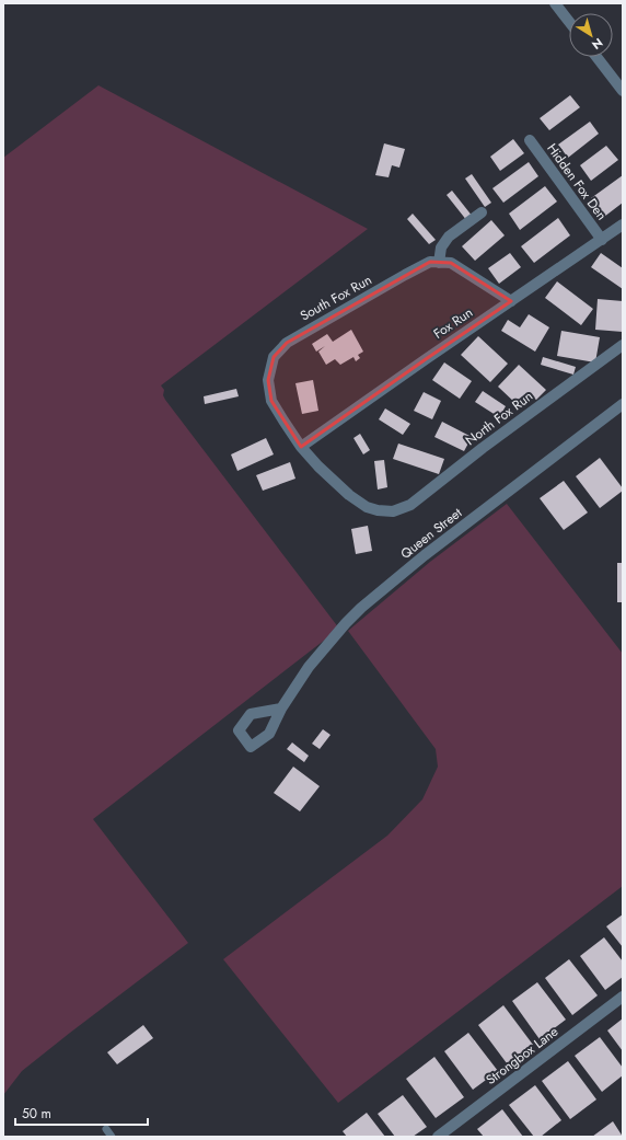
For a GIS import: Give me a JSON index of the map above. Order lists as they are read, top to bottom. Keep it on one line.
{"streets":{"street":["Hidden Fox Den","South Fox Run","Fox Run","North Fox Run","Queen Street","Strongbox Lane"]},"crossings":[["Hidden Fox Den","Fox Run"],["South Fox Run","Fox Run"],["South Fox Run","North Fox Run"],["Fox Run","North Fox Run"]],"scale_bar":"50 m","north":"bottom right"}
